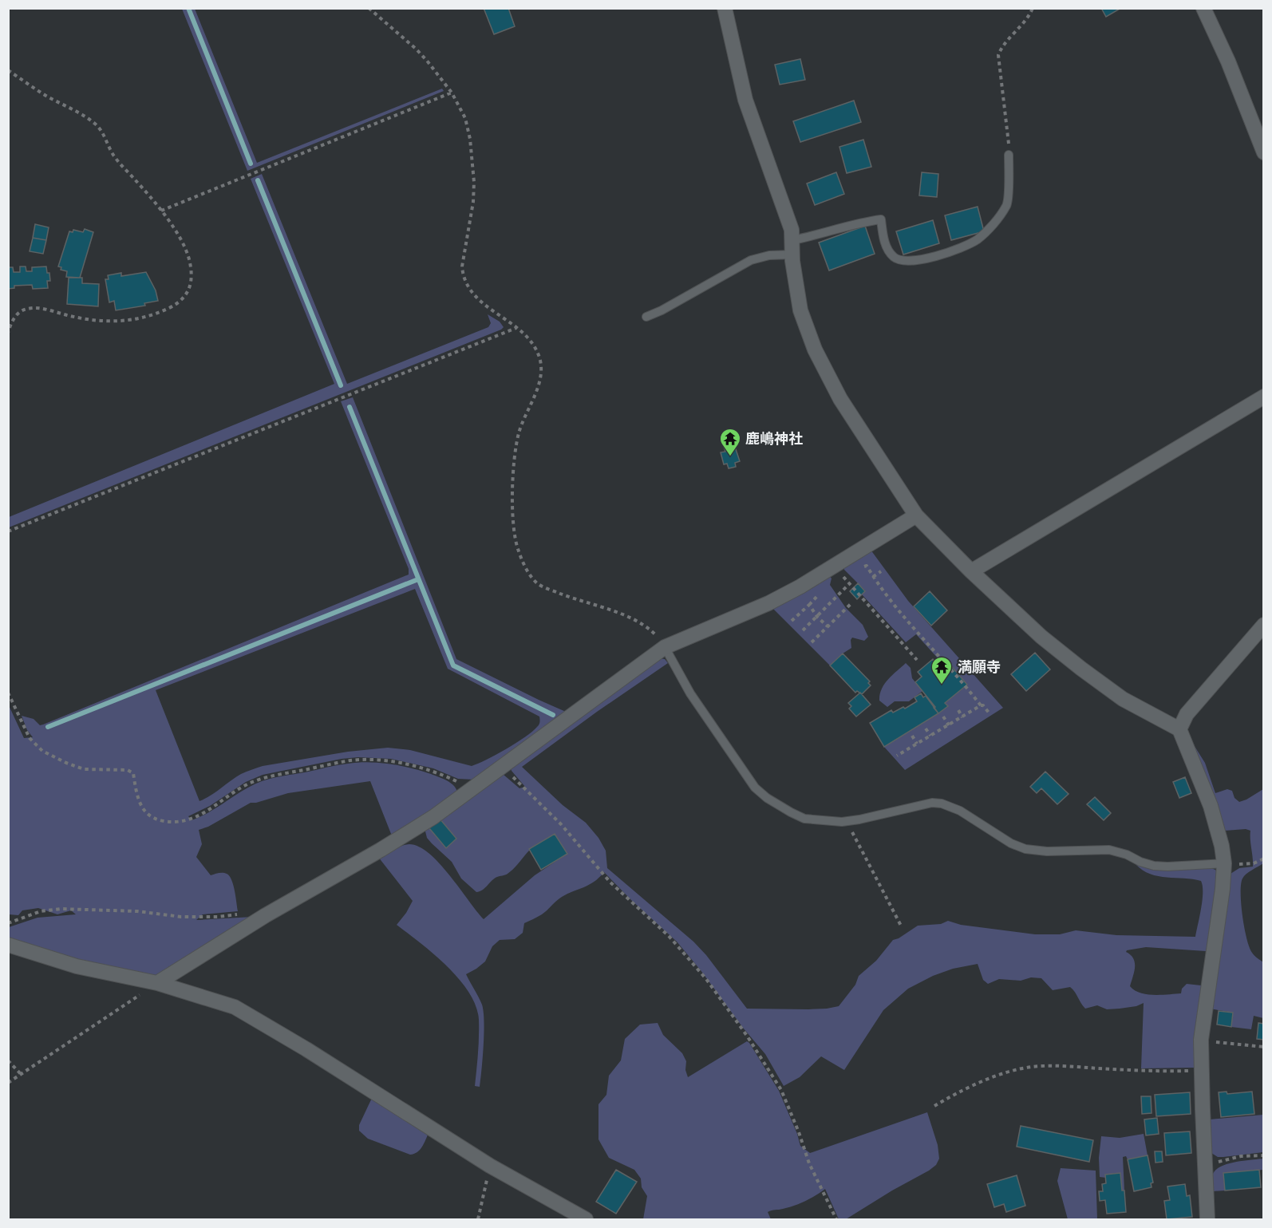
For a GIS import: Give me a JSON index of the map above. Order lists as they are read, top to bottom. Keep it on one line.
{"places":{"temple":["鹿嶋神社","満願寺"]}}
